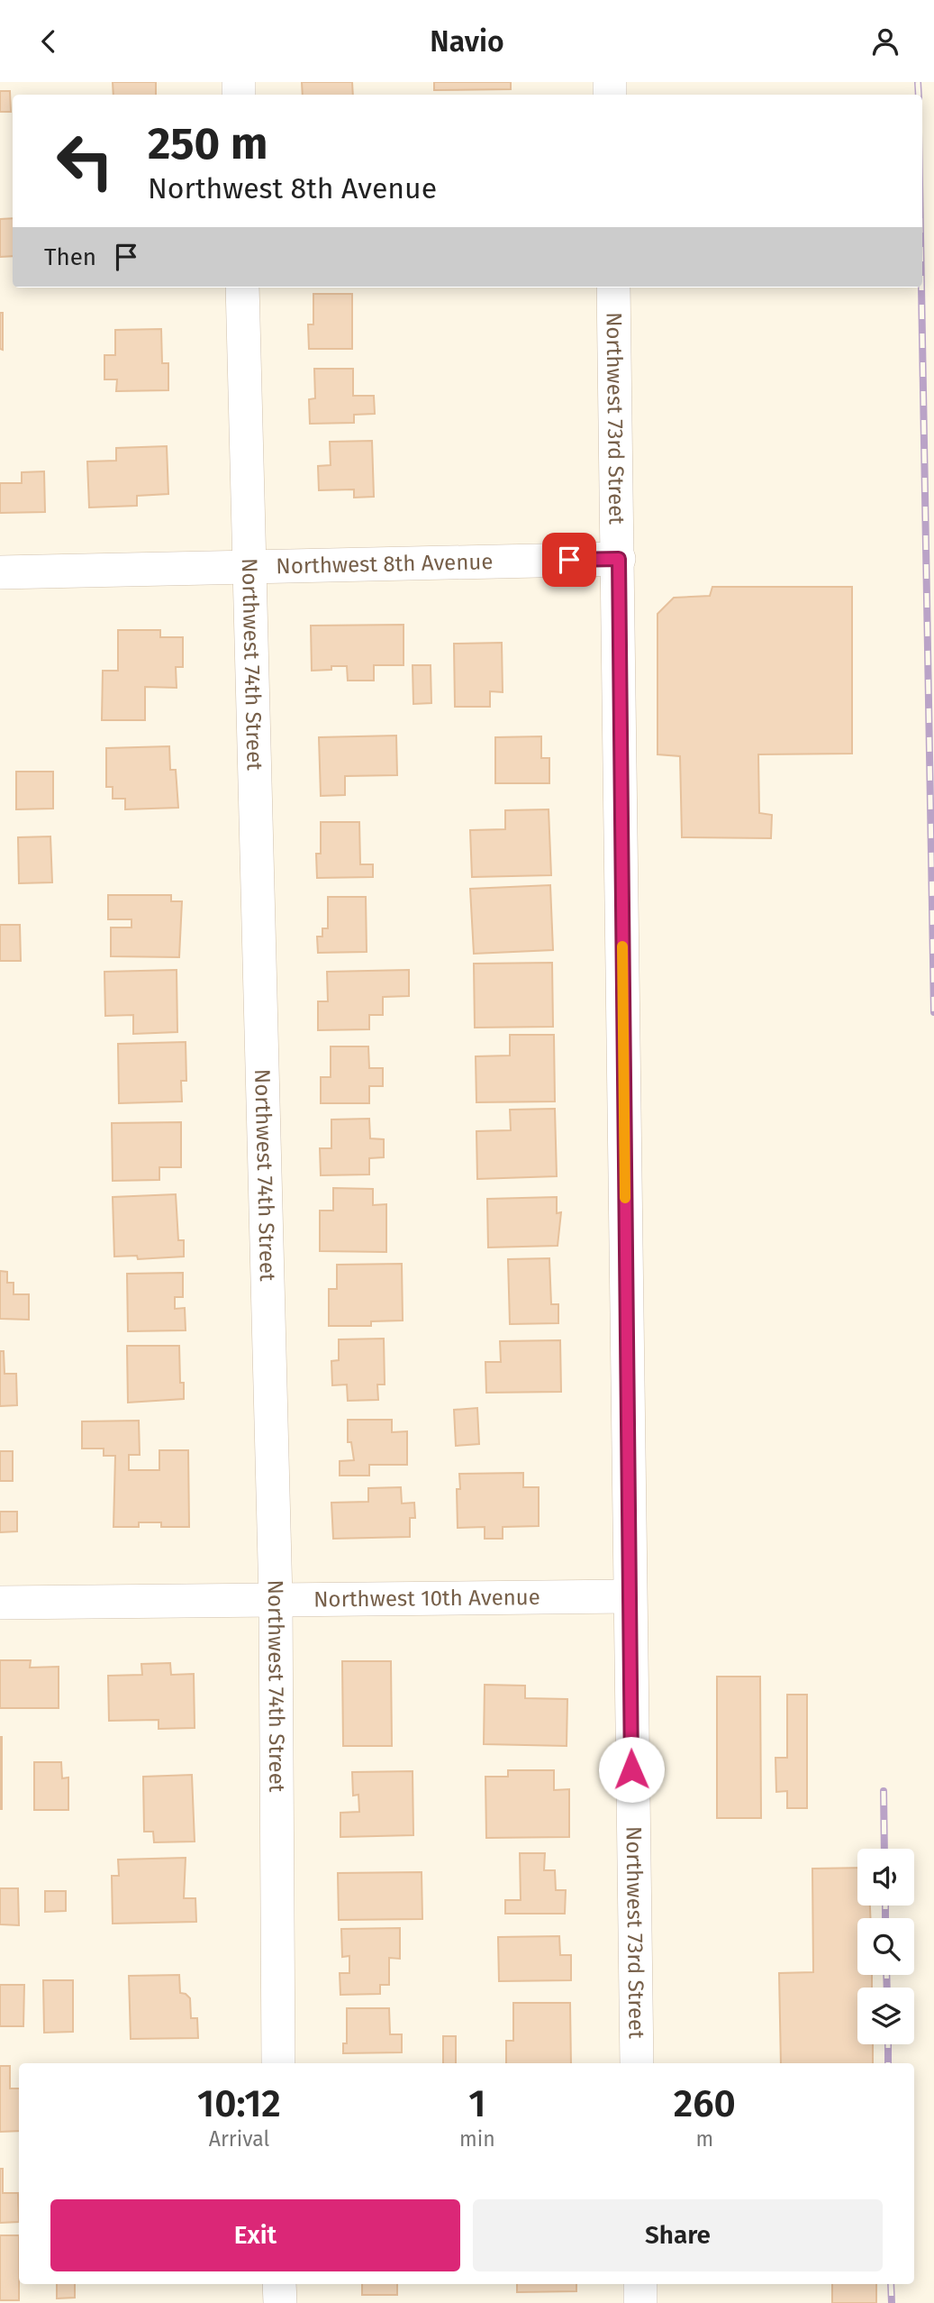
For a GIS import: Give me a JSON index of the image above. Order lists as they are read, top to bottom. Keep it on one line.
{"streets":{"street":["Northwest 73rd Street","Northwest 8th Avenue","Northwest 74th Street","Northwest 10th Avenue"]},"crossings":[["Northwest 73rd Street","Northwest 8th Avenue"],["Northwest 73rd Street","Northwest 10th Avenue"],["Northwest 8th Avenue","Northwest 74th Street"],["Northwest 74th Street","Northwest 10th Avenue"]],"page":{"header":"Navio","turn":["250 m","Northwest 8th Avenue"],"then":"Then","eta":["10:12","Arrival","1","min","260","m"],"buttons":["Exit","Share"]}}
